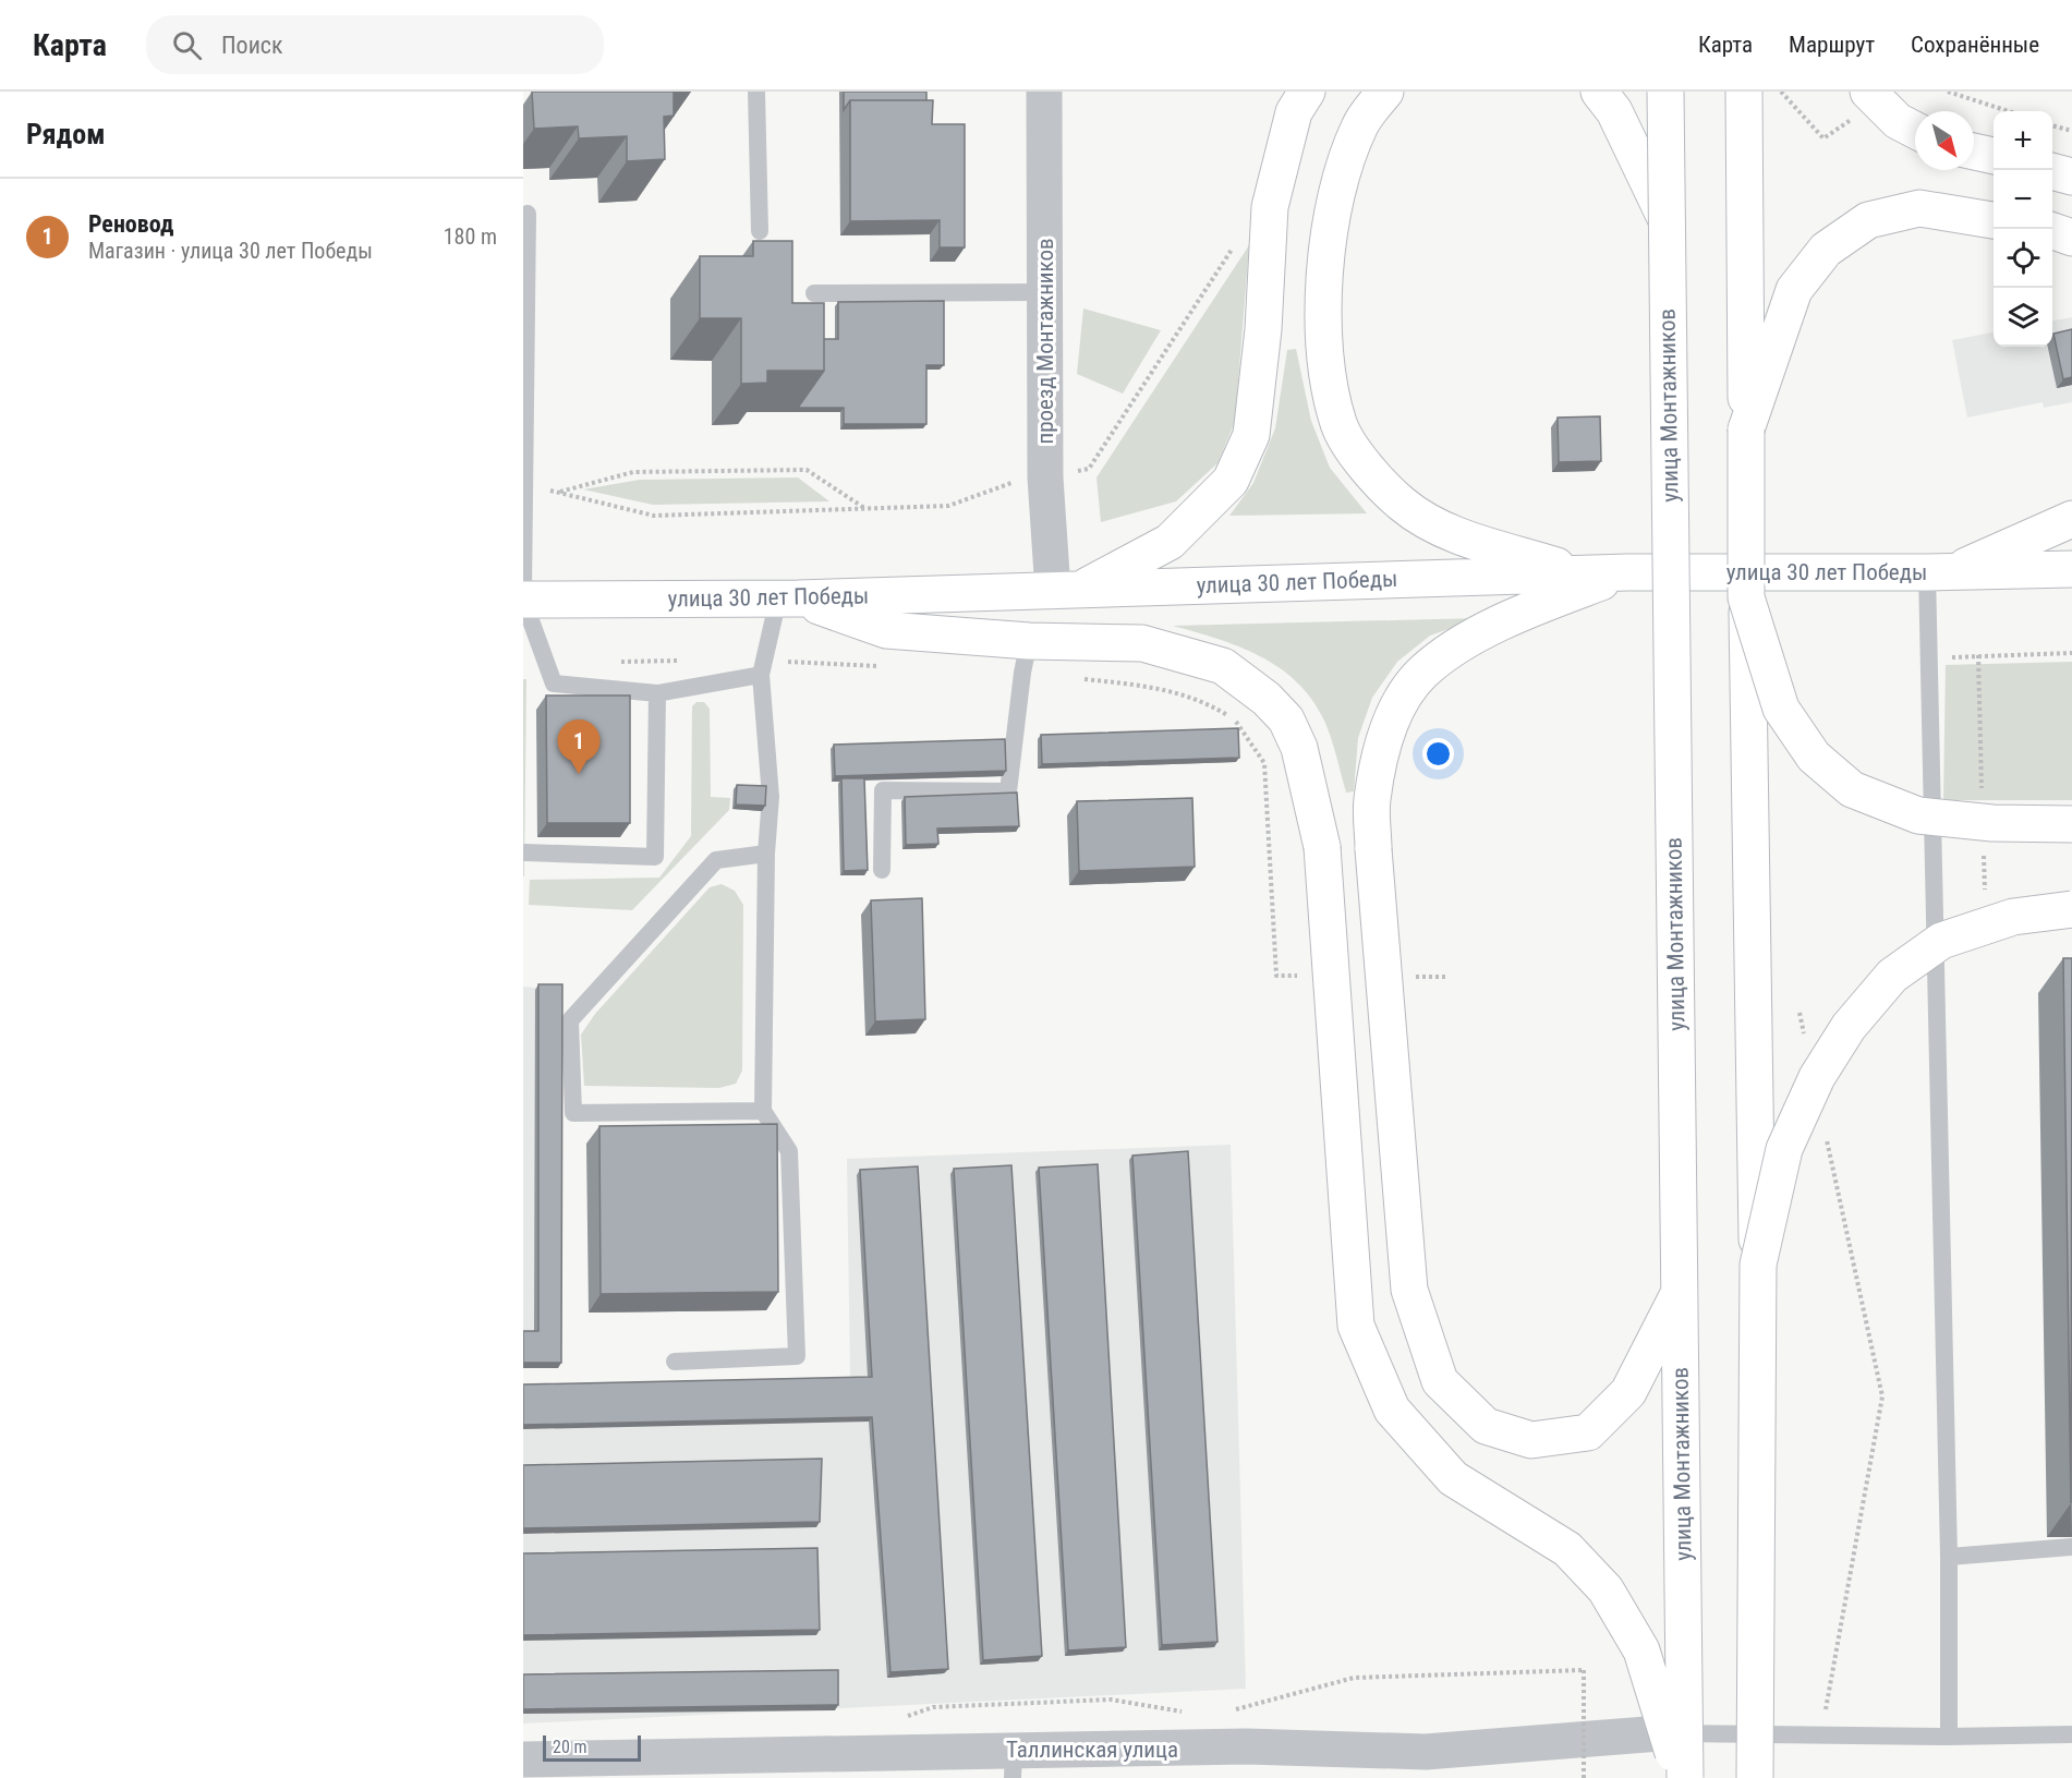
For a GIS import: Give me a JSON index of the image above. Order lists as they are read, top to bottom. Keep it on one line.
{"streets":{"street":["проезд Монтажников","улица Монтажников","улица 30 лет Победы","Таллинская улица"]},"crossings":[["проезд Монтажников","улица 30 лет Победы"]],"scale_bar":"20 m","north":"bottom right","page":{"header":"Карта","search":"Поиск","nav":["Карта","Маршрут","Сохранённые"],"heading":"Рядом","map_buttons":["+","−"],"list":[{"mark":"1","name":"Реновод","note":"Магазин · улица 30 лет Победы","value":"180 m"}],"pins":"1","scale":"20 m"}}
